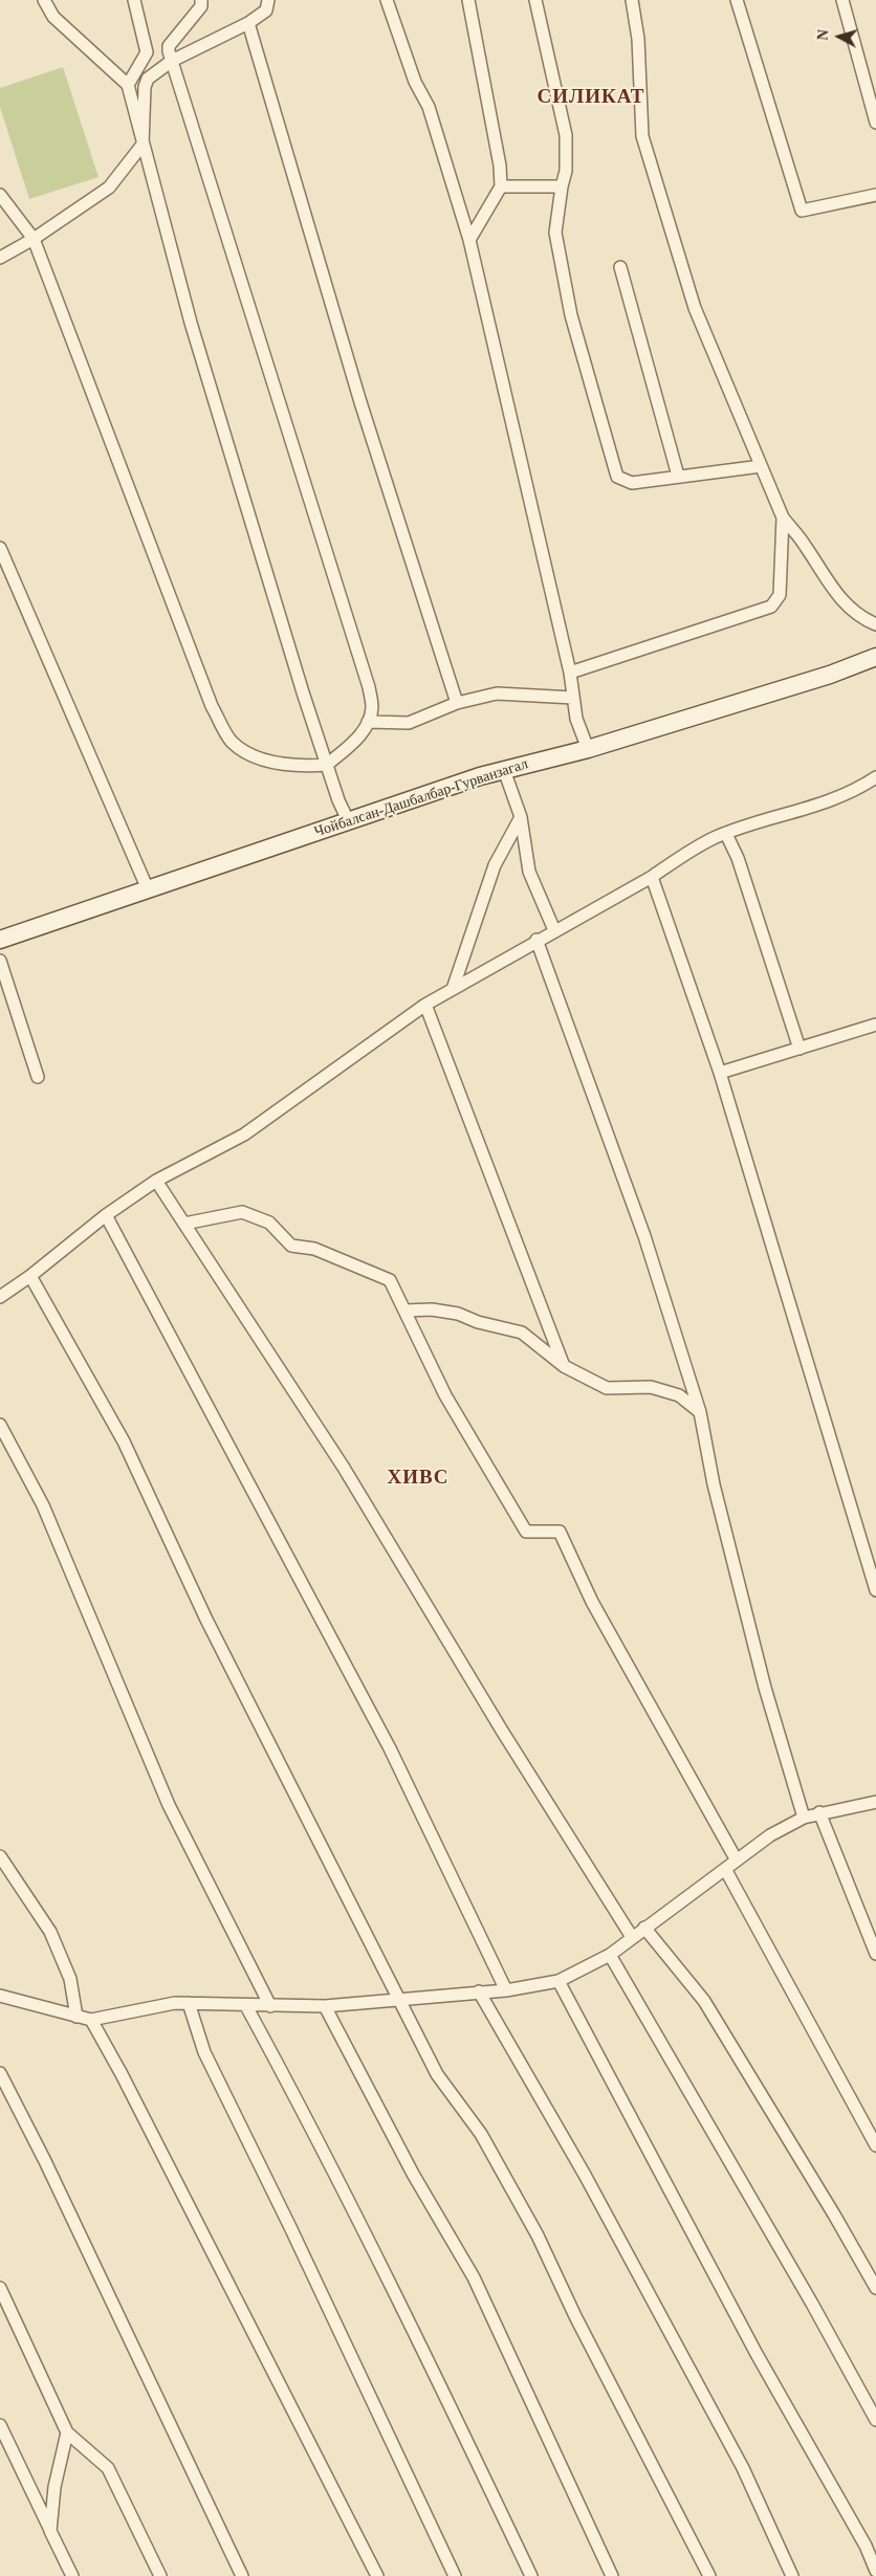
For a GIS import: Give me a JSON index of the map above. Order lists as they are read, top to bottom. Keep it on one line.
{"streets":{"street":["Чойбалсан-Дашбалбар-Гурванзагал"]},"districts":["СИЛИКАТ","ХИВС"],"north":"left"}
